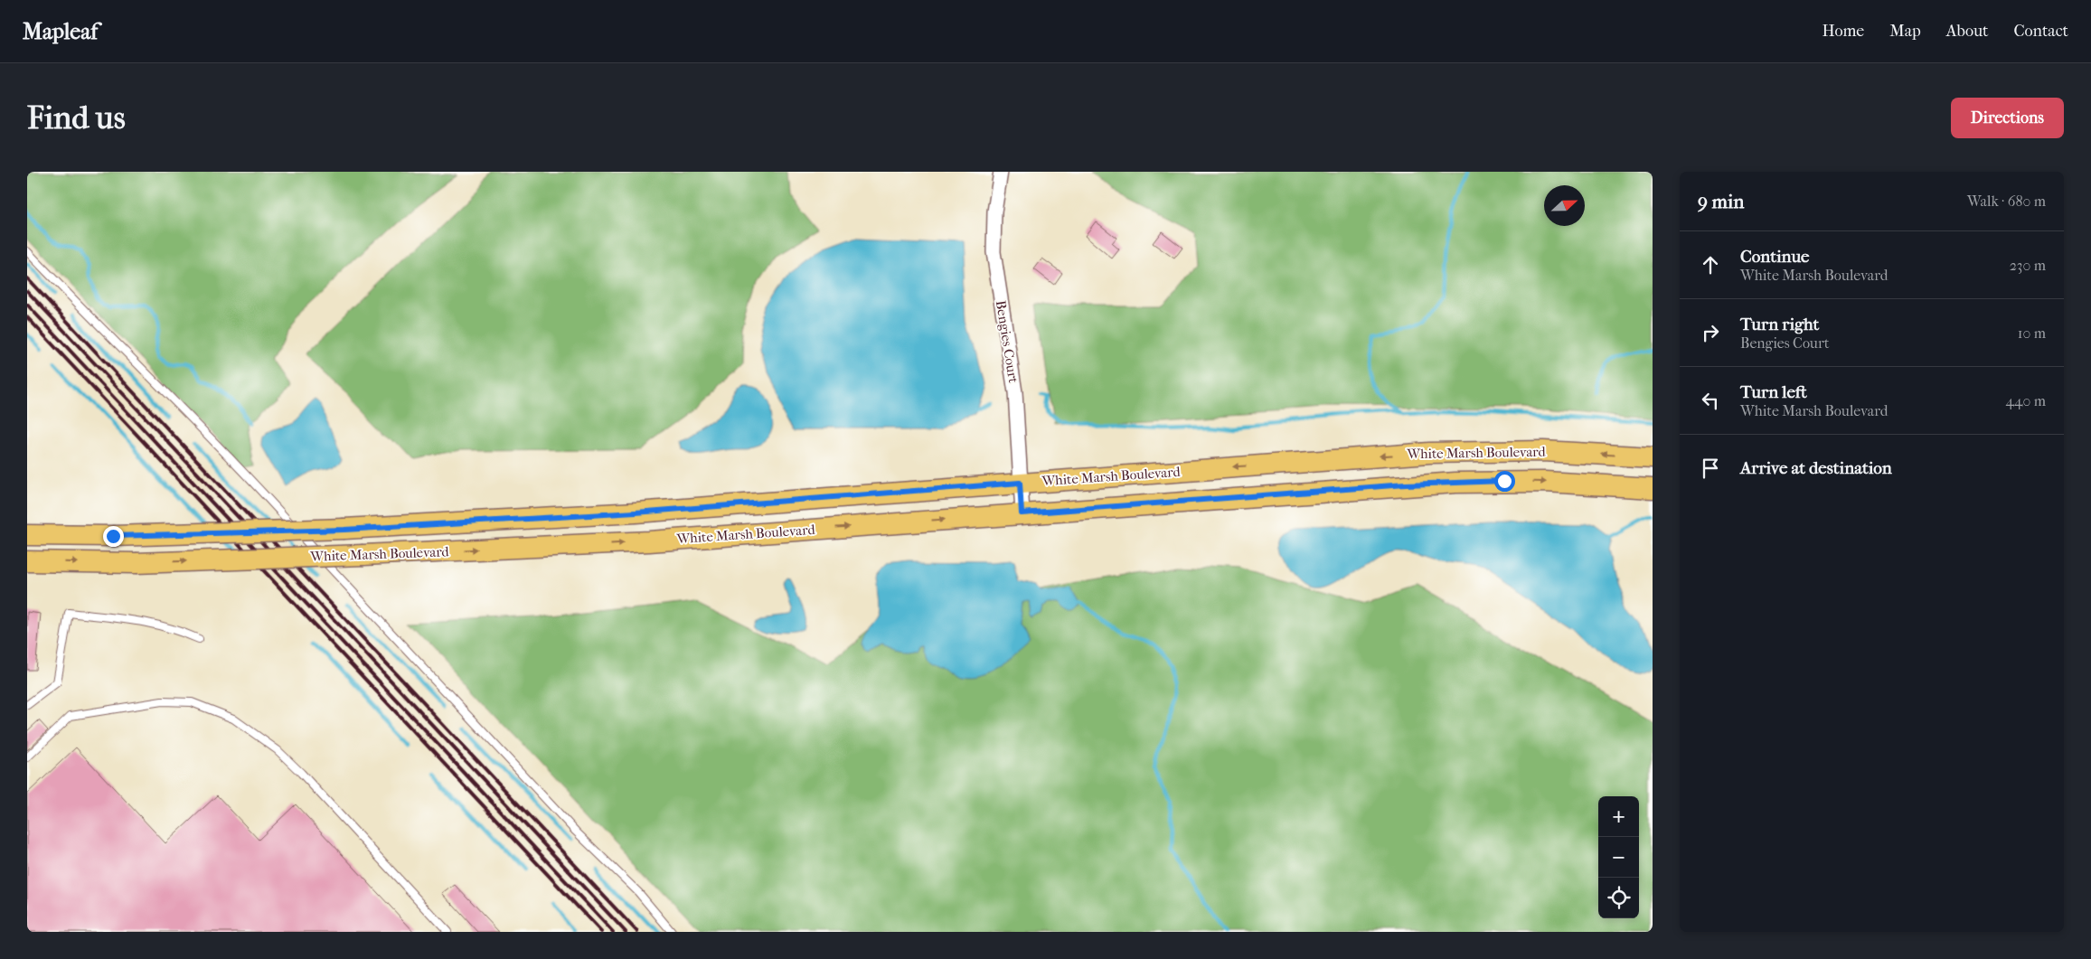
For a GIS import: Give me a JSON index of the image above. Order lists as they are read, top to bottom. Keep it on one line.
{"streets":{"main road":["White Marsh Boulevard"],"street":["Bengies Court"]},"crossings":[["Bengies Court","White Marsh Boulevard"]],"north":"right","page":{"header":"Mapleaf","nav":["Home","Map","About","Contact"],"buttons":"Directions","title":"Find us","heading":["9 min","Walk · 680 m"],"list":[["Continue","White Marsh Boulevard","230 m"],["Turn right","Bengies Court","10 m"],["Turn left","White Marsh Boulevard","440 m"],"Arrive at destination"],"map_buttons":["+","−"]}}
